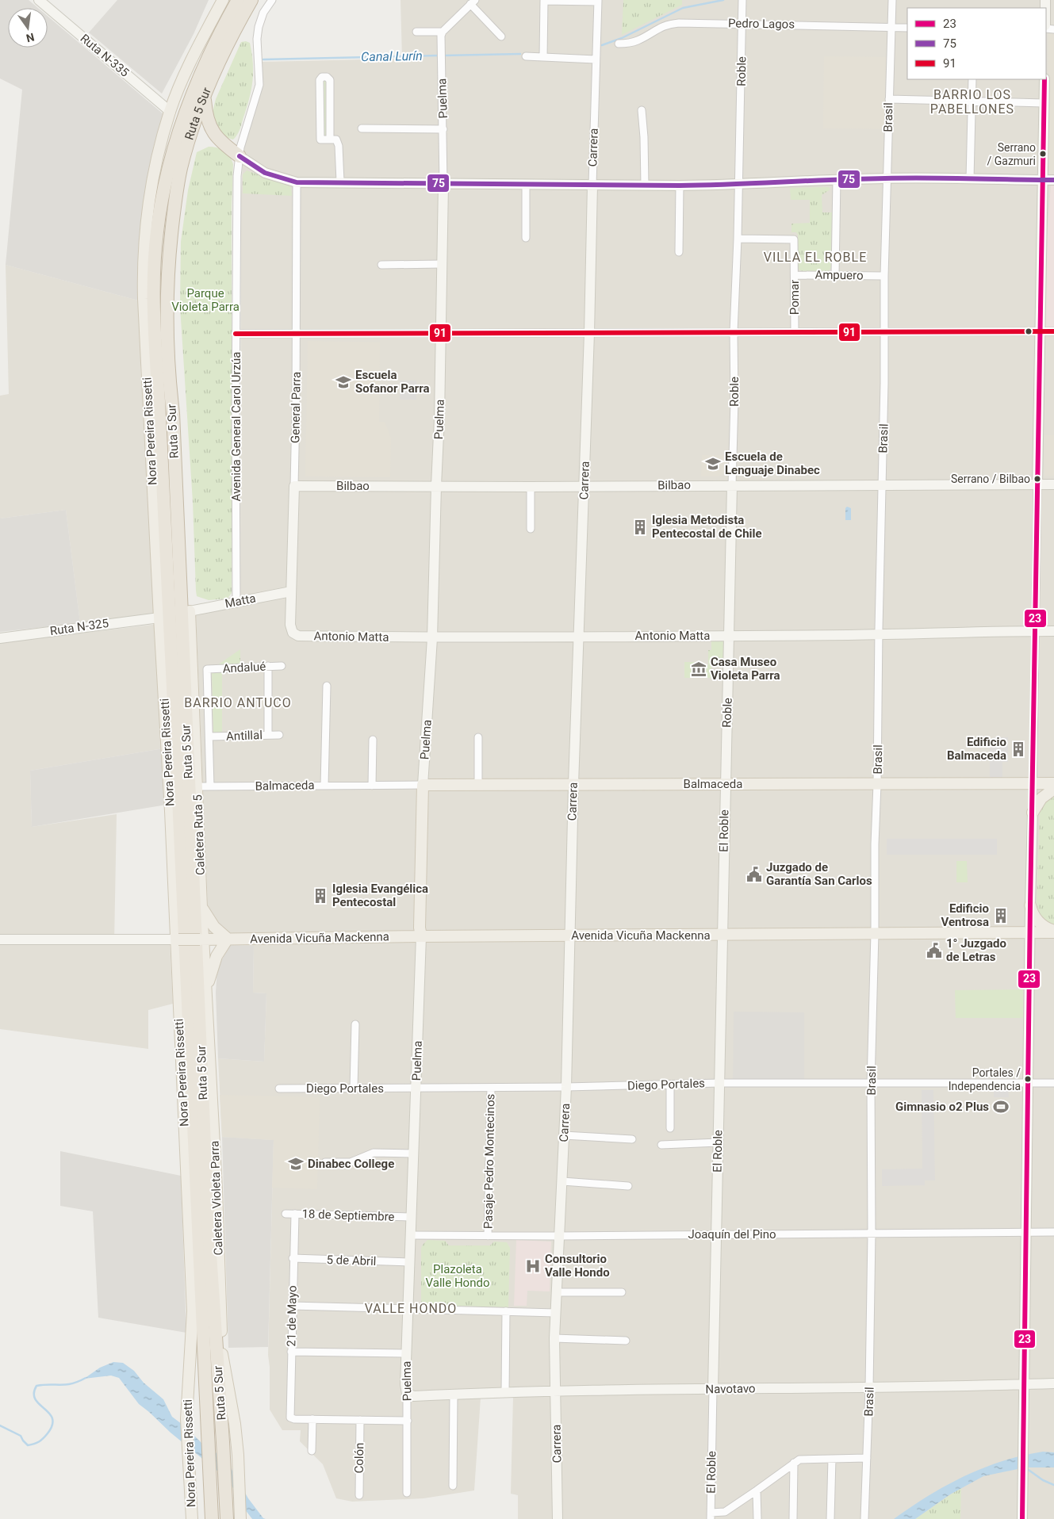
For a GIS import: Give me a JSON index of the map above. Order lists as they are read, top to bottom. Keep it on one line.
{"streets":{"highway":["Ruta 5 Sur"],"main road":["Puelma","Nora Pereira Rissetti","Balmaceda","Caletera Ruta 5","Avenida Vicuña Mackenna","Caletera Violeta Parra"],"street":["Pedro Lagos","Ruta N-335","Roble","Brasil","Carrera","Ampuero","Pomar","General Parra","Avenida General Carol Urzúa","Bilbao","Matta","Ruta N-325","Antonio Matta","Andalué","Antillal","El Roble","Diego Portales","Pasaje Pedro Montecinos","18 de Septiembre","Joaquín del Pino","5 de Abril","21 de Mayo","Navotavo","Colón"]},"crossings":[["Pedro Lagos","Roble"],["Pedro Lagos","Brasil"],["Ruta N-335","Nora Pereira Rissetti"],["Roble","Pomar"],["Roble","Bilbao"],["Roble","Antonio Matta"],["Roble","Balmaceda"],["Roble","El Roble"],["Puelma","Bilbao"],["Puelma","Antonio Matta"],["Puelma","Balmaceda"],["Puelma","Avenida Vicuña Mackenna"],["Puelma","Diego Portales"],["Puelma","18 de Septiembre"],["Puelma","Joaquín del Pino"],["Puelma","5 de Abril"],["Puelma","Navotavo"],["Brasil","Ampuero"],["Brasil","Bilbao"],["Brasil","Antonio Matta"],["Brasil","Balmaceda"],["Brasil","Avenida Vicuña Mackenna"],["Brasil","Diego Portales"],["Brasil","Joaquín del Pino"],["Brasil","Navotavo"],["Carrera","Bilbao"],["Carrera","Antonio Matta"],["Carrera","Balmaceda"],["Carrera","Avenida Vicuña Mackenna"],["Carrera","Diego Portales"],["Carrera","Joaquín del Pino"],["Carrera","Navotavo"],["Ampuero","Pomar"],["General Parra","Bilbao"],["General Parra","Matta"],["General Parra","Antonio Matta"],["Avenida General Carol Urzúa","Matta"],["Nora Pereira Rissetti","Ruta N-325"],["Nora Pereira Rissetti","Avenida Vicuña Mackenna"],["Matta","Caletera Ruta 5"],["Andalué","Antillal"],["Balmaceda","El Roble"],["Balmaceda","Caletera Ruta 5"],["El Roble","Avenida Vicuña Mackenna"],["El Roble","Diego Portales"],["El Roble","Joaquín del Pino"],["El Roble","Navotavo"],["Caletera Ruta 5","Avenida Vicuña Mackenna"],["Caletera Ruta 5","Caletera Violeta Parra"],["Avenida Vicuña Mackenna","Caletera Violeta Parra"],["Diego Portales","Pasaje Pedro Montecinos"],["Pasaje Pedro Montecinos","Joaquín del Pino"],["18 de Septiembre","21 de Mayo"],["5 de Abril","21 de Mayo"]],"districts":["BARRIO LOS PABELLONES","VILLA EL ROBLE","BARRIO ANTUCO","VALLE HONDO"],"water":["Canal Lurín"],"parks":["Parque Violeta Parra","Plazoleta Valle Hondo"],"places":{"other":["Serrano / Gazmuri","Serrano / Bilbao","Portales / Independencia"],"school or university":["Escuela Sofanor Parra","Escuela de Lenguaje Dinabec","Dinabec College"],"building":["Iglesia Metodista Pentecostal de Chile","Edificio Balmaceda","Iglesia Evangélica Pentecostal","Edificio Ventrosa"],"museum":["Casa Museo Violeta Parra"],"public building":["Juzgado de Garantía San Carlos","1° Juzgado de Letras"],"sports":["Gimnasio o2 Plus"],"hospital":["Consultorio Valle Hondo"]},"lines":["transit line 23","transit line 75","transit line 91"],"legend":["23","75","91"],"north":"bottom"}
